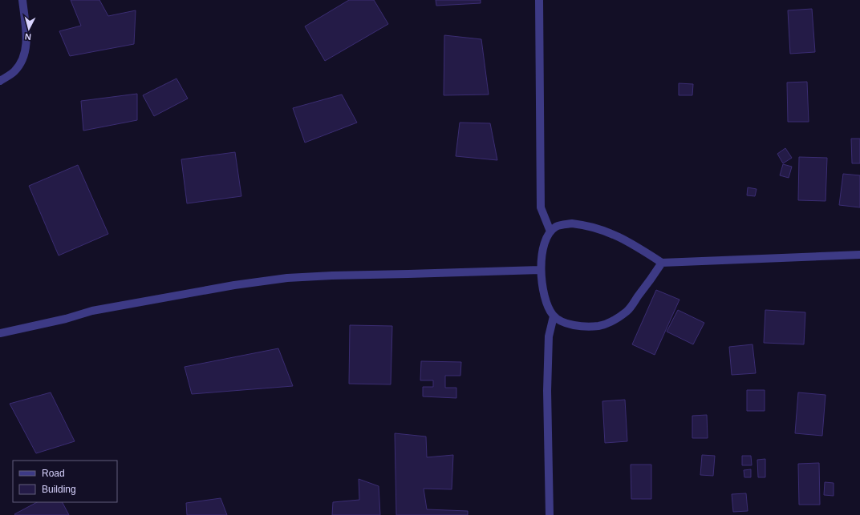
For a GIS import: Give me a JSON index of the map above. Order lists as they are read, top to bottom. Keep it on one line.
{"legend":["Road","Building"],"north":"bottom"}
